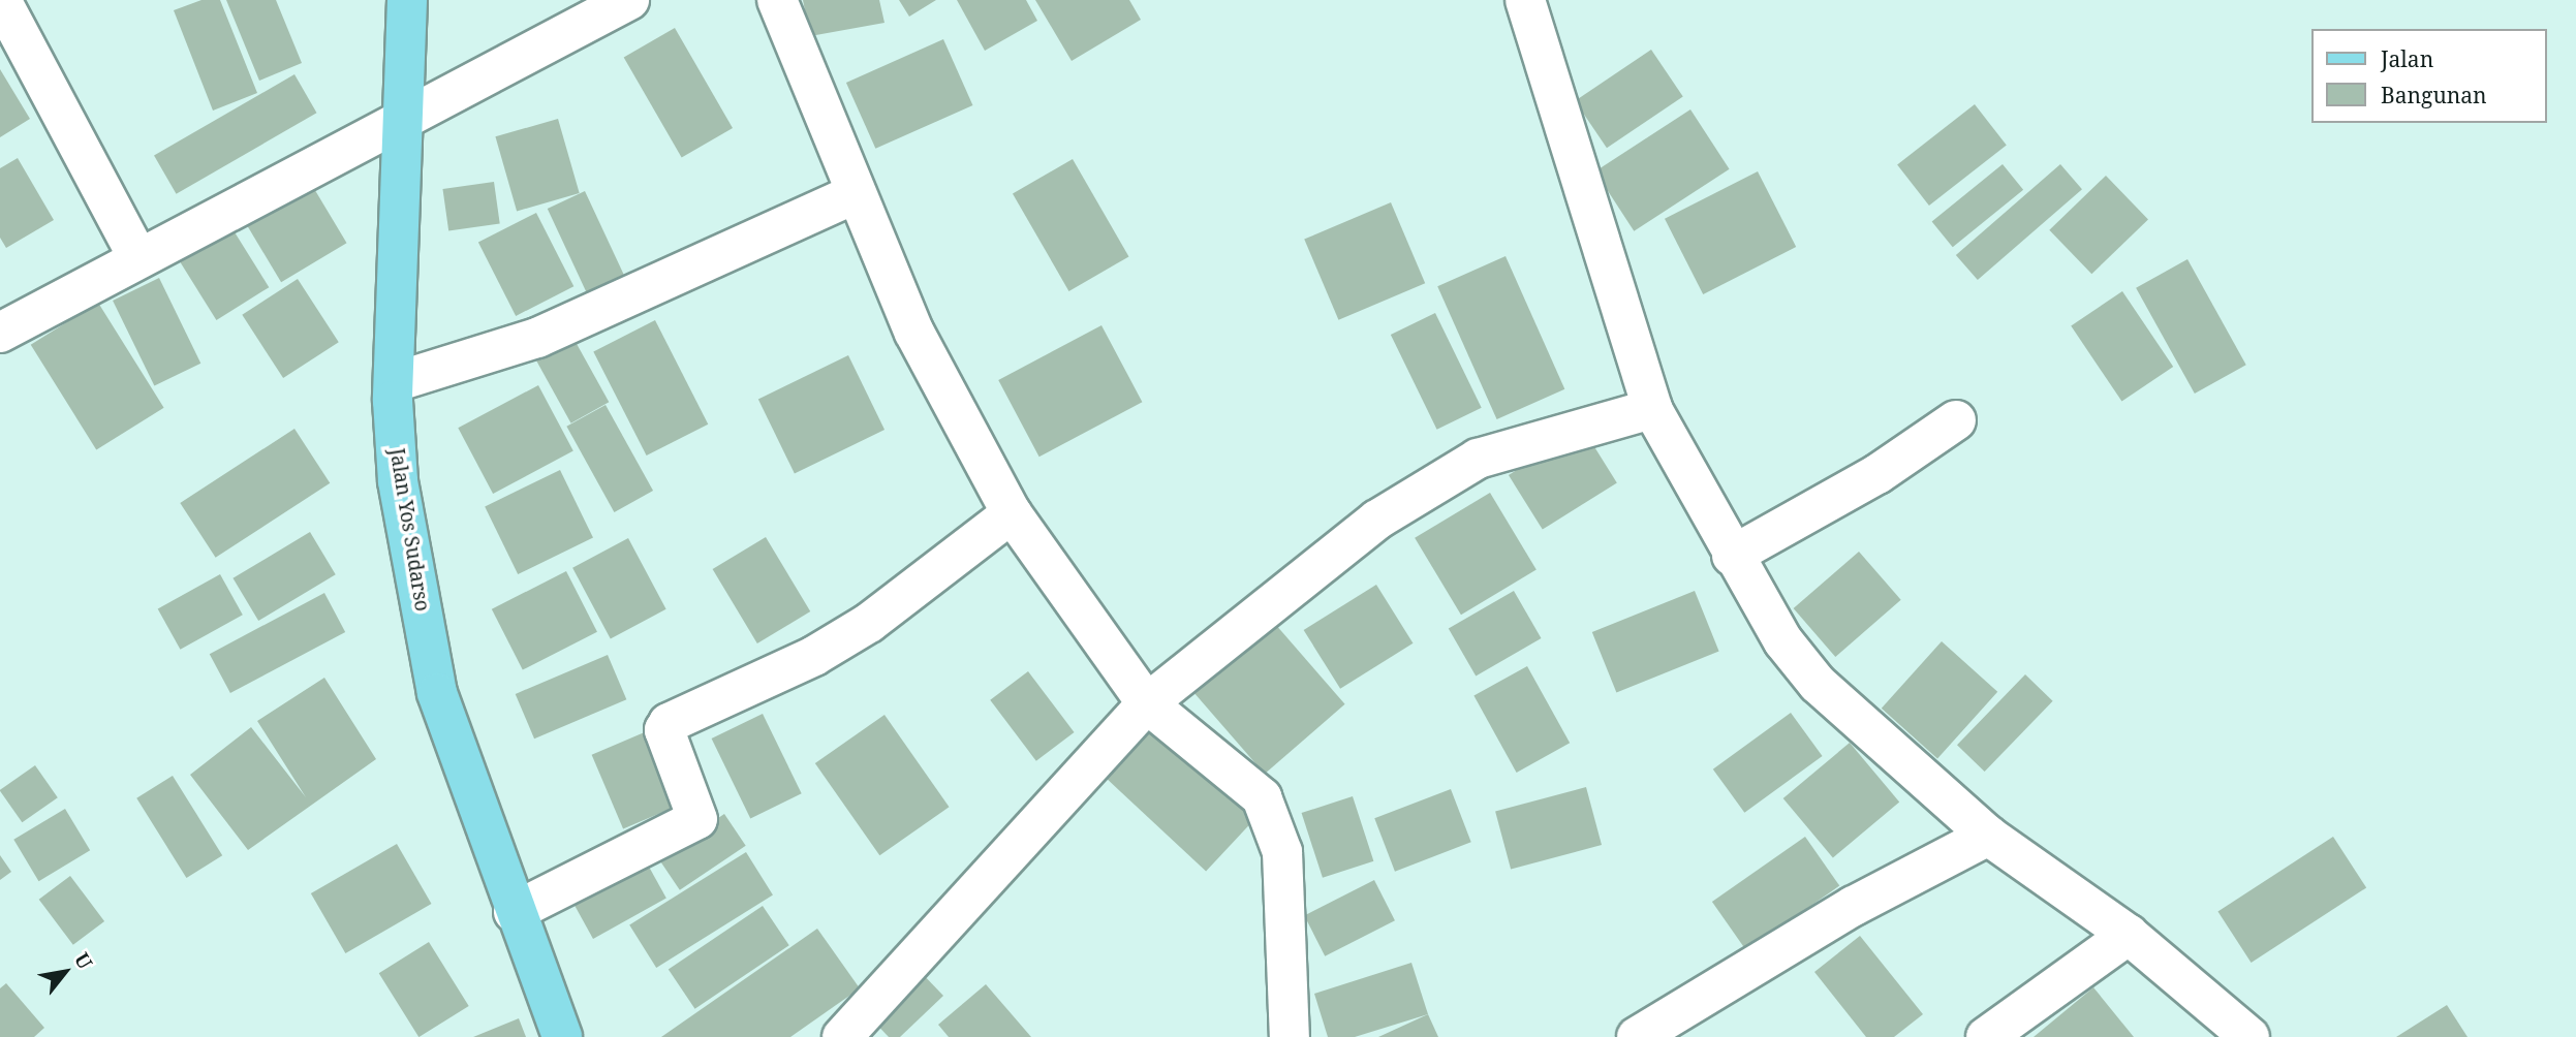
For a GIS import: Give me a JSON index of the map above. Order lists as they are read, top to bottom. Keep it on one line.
{"streets":{"main road":["Jalan Yos Sudarso"]},"legend":["Jalan","Bangunan"],"north":"top right"}
